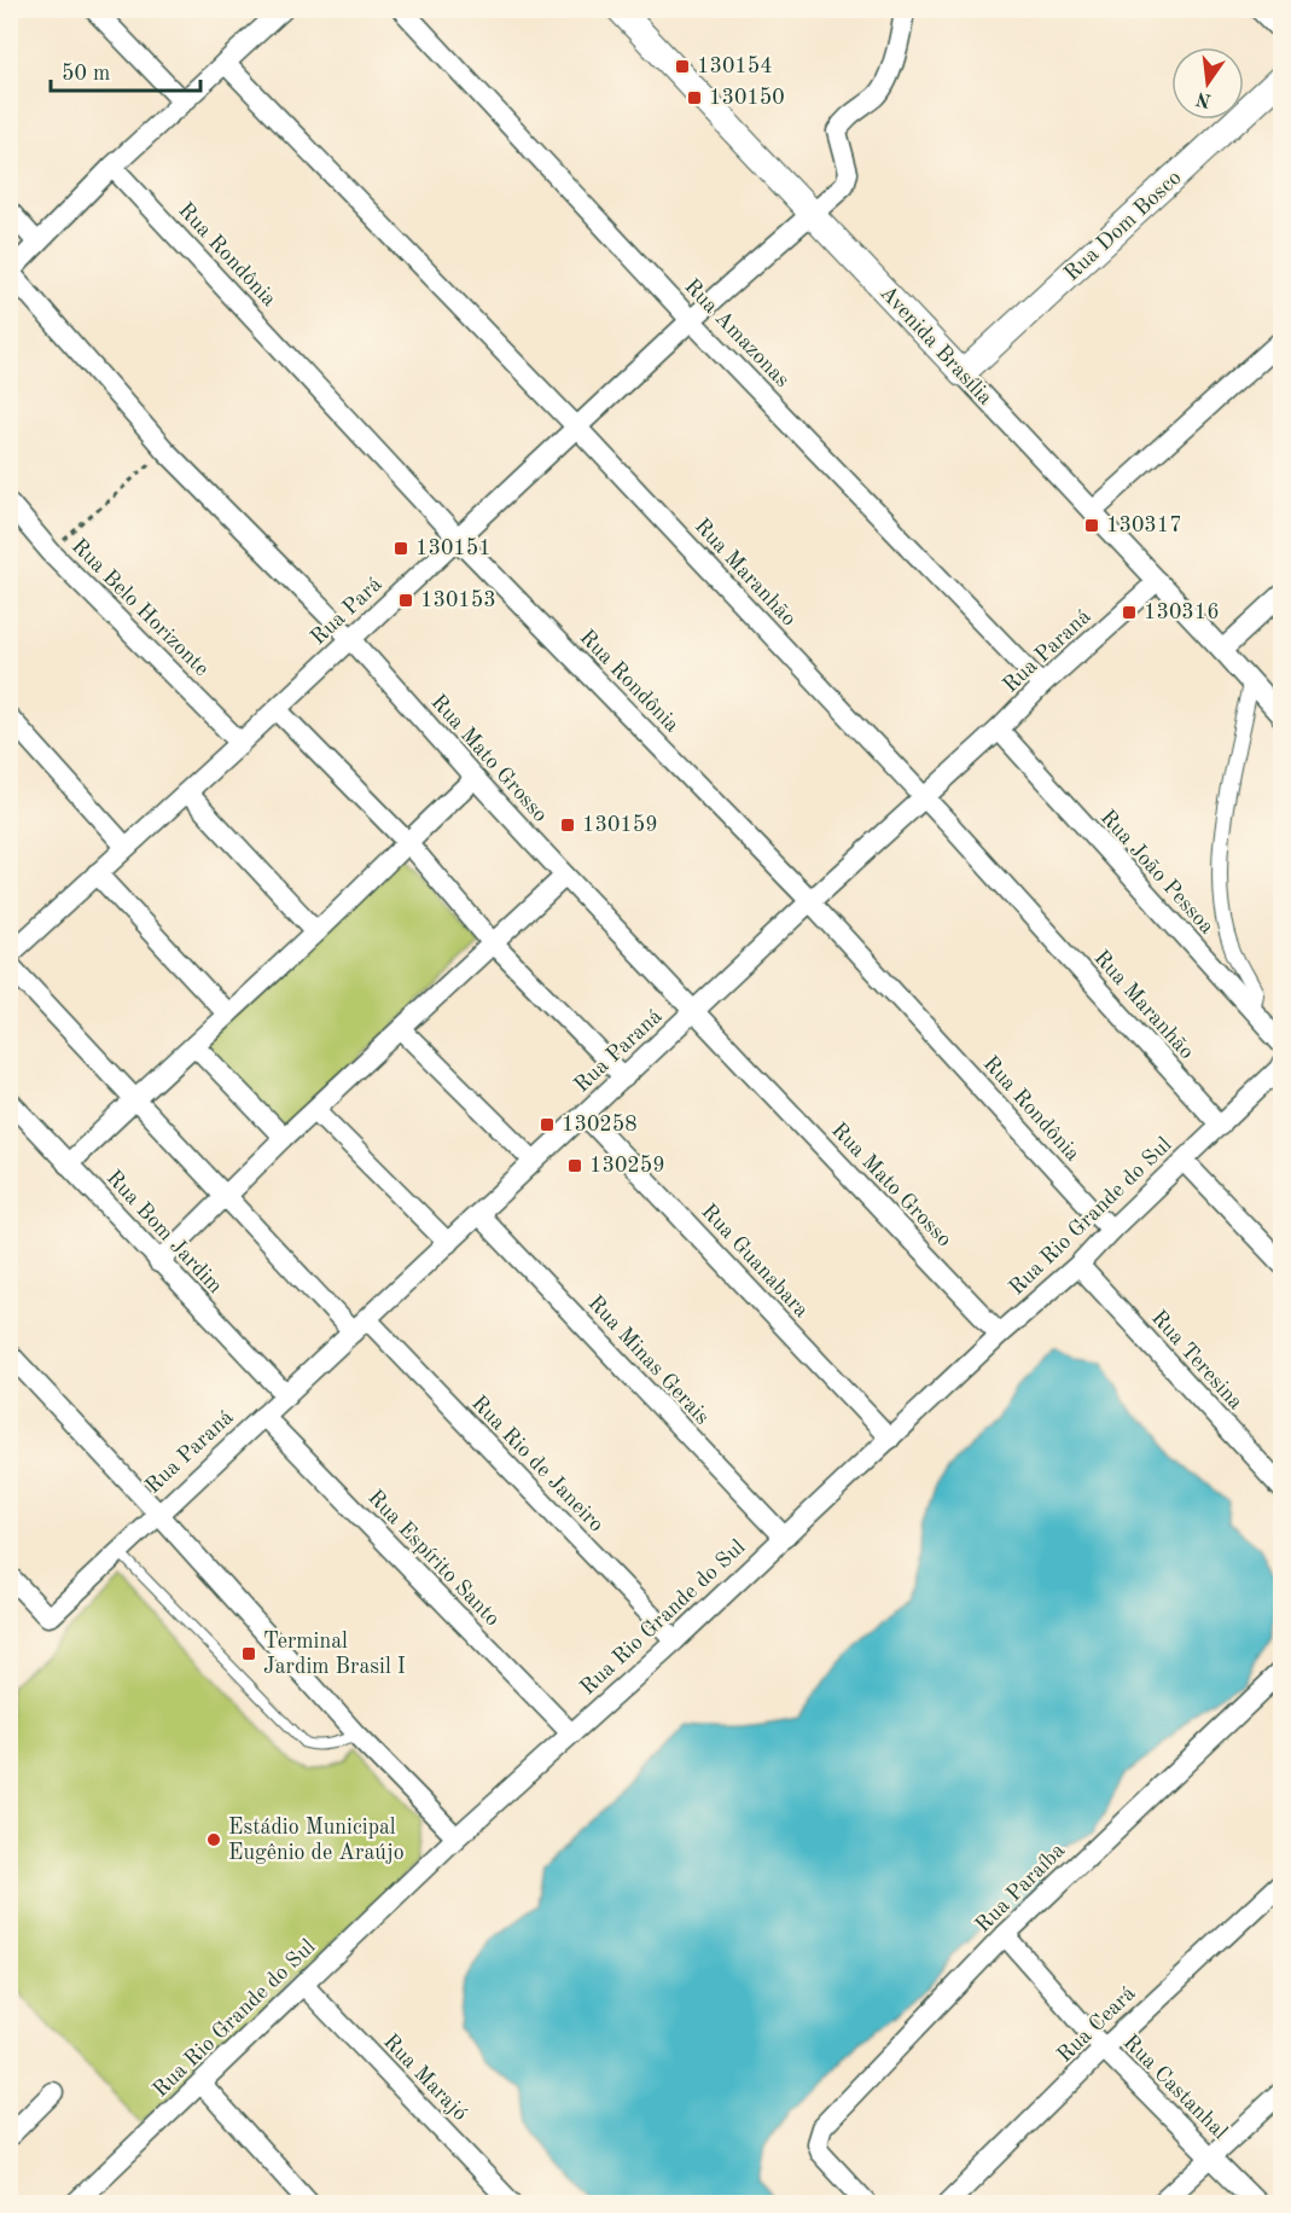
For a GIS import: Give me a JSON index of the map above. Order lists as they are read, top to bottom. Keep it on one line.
{"streets":{"street":["Rua Dom Bosco","Rua Rondônia","Rua Amazonas","Avenida Brasília","Rua Maranhão","Rua Belo Horizonte","Rua Pará","Rua Paraná","Rua Mato Grosso","Rua João Pessoa","Rua Rio Grande do Sul","Rua Bom Jardim","Rua Guanabara","Rua Minas Gerais","Rua Teresina","Rua Rio de Janeiro","Rua Espírito Santo","Rua Paraíba","Rua Ceará","Rua Marajó","Rua Castanhal"]},"crossings":[["Rua Dom Bosco","Avenida Brasília"],["Rua Rondônia","Rua Pará"],["Rua Rondônia","Rua Paraná"],["Rua Rondônia","Rua Rio Grande do Sul"],["Rua Amazonas","Rua Pará"],["Rua Amazonas","Rua Paraná"],["Avenida Brasília","Rua Pará"],["Avenida Brasília","Rua Paraná"],["Rua Maranhão","Rua Pará"],["Rua Maranhão","Rua Paraná"],["Rua Maranhão","Rua Rio Grande do Sul"],["Rua Belo Horizonte","Rua Pará"],["Rua Pará","Rua Mato Grosso"],["Rua Paraná","Rua Mato Grosso"],["Rua Paraná","Rua João Pessoa"],["Rua Paraná","Rua Bom Jardim"],["Rua Paraná","Rua Guanabara"],["Rua Paraná","Rua Minas Gerais"],["Rua Paraná","Rua Rio de Janeiro"],["Rua Paraná","Rua Espírito Santo"],["Rua Mato Grosso","Rua Rio Grande do Sul"],["Rua Rio Grande do Sul","Rua Guanabara"],["Rua Rio Grande do Sul","Rua Minas Gerais"],["Rua Rio Grande do Sul","Rua Teresina"],["Rua Rio Grande do Sul","Rua Rio de Janeiro"],["Rua Rio Grande do Sul","Rua Espírito Santo"],["Rua Rio Grande do Sul","Rua Marajó"],["Rua Paraíba","Rua Castanhal"],["Rua Ceará","Rua Castanhal"]],"places":{"transit":["130154","130150","130317","130151","130153","130316","130159","130258","130259","Terminal Jardim Brasil I"],"other":["Estádio Municipal Eugênio de Araújo"]},"scale_bar":"50 m","north":"bottom"}
